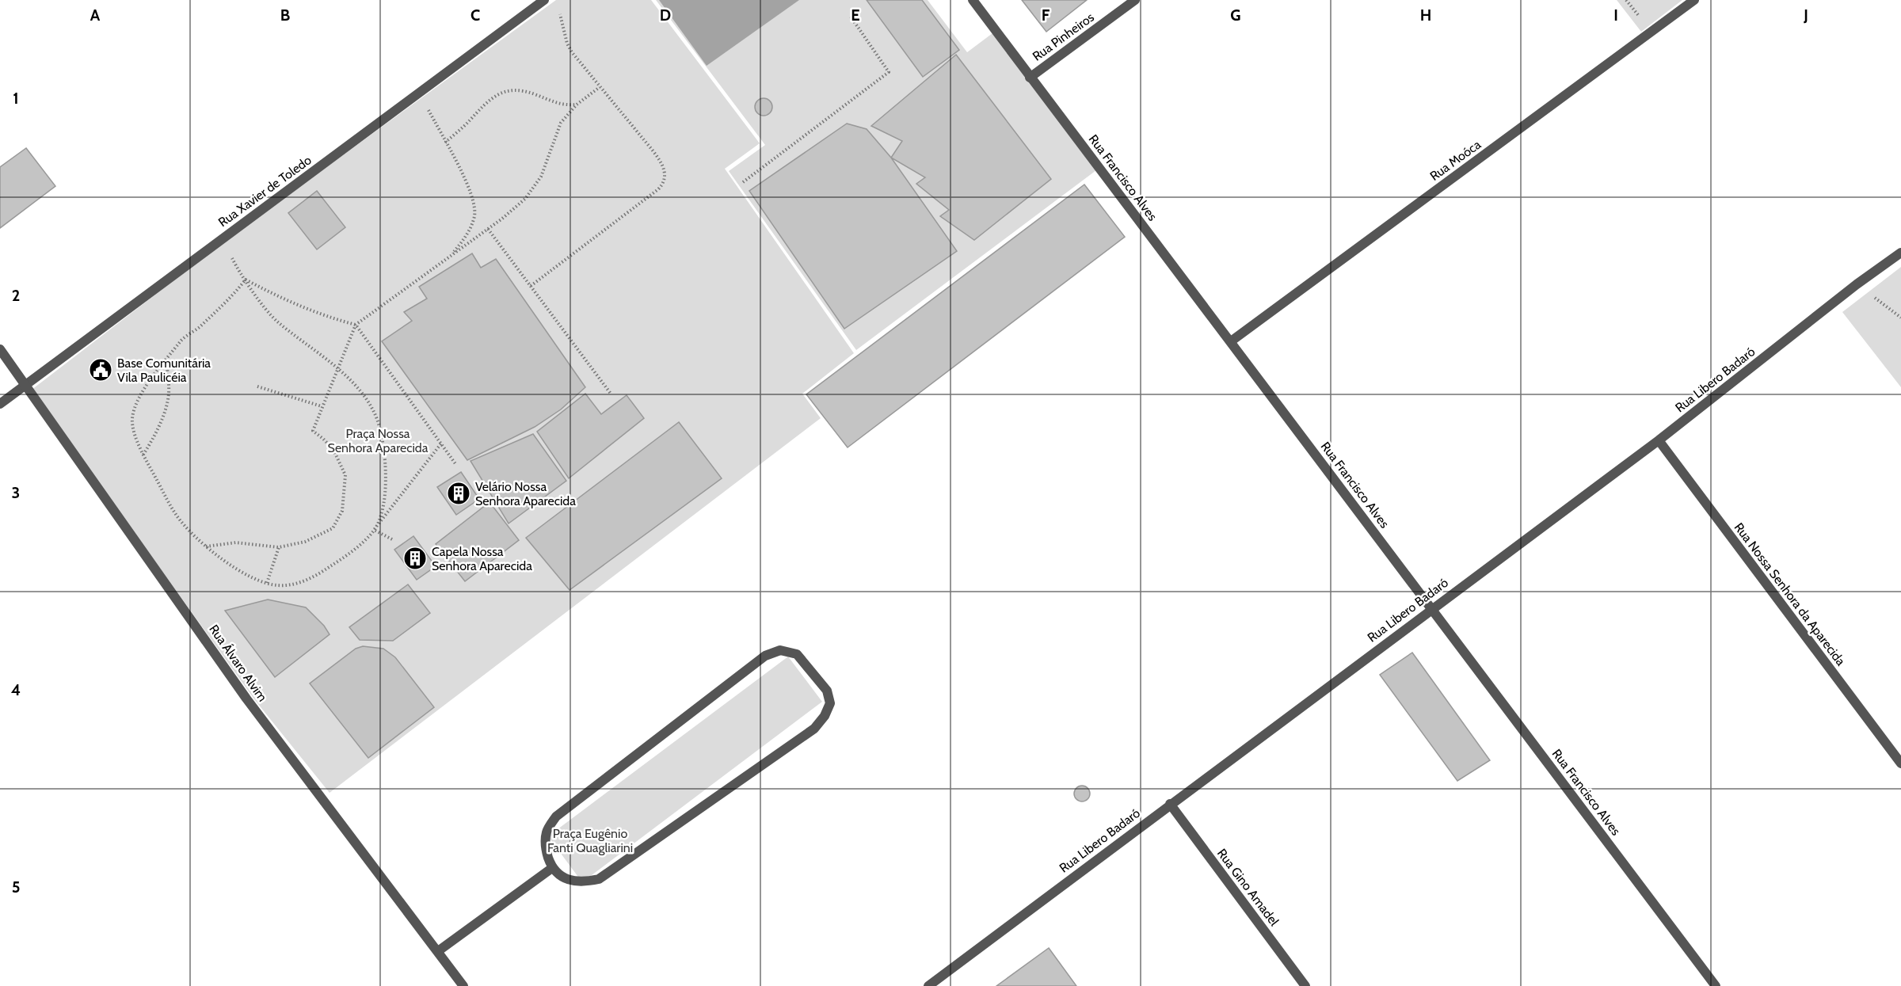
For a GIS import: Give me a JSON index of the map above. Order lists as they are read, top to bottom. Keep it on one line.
{"streets":{"street":["Rua Pinheiros","Rua Moóca","Rua Francisco Alves","Rua Xavier de Toledo","Rua Libero Badaró","Rua Nossa Senhora da Aparecida","Rua Álvaro Alvim","Rua Gino Amadel"]},"crossings":[["Rua Pinheiros","Rua Francisco Alves"],["Rua Moóca","Rua Francisco Alves"],["Rua Francisco Alves","Rua Libero Badaró"],["Rua Xavier de Toledo","Rua Álvaro Alvim"],["Rua Libero Badaró","Rua Nossa Senhora da Aparecida"],["Rua Libero Badaró","Rua Gino Amadel"]],"parks":["Praça Nossa Senhora Aparecida","Praça Eugênio Fanti Quagliarini"],"places":{"public building":["Base Comunitária Vila Paulicéia"],"building":["Velário Nossa Senhora Aparecida","Capela Nossa Senhora Aparecida"]},"grid":{"columns":["A","B","C","D","E","F","G","H","I","J"],"rows":["1","2","3","4","5"]}}
